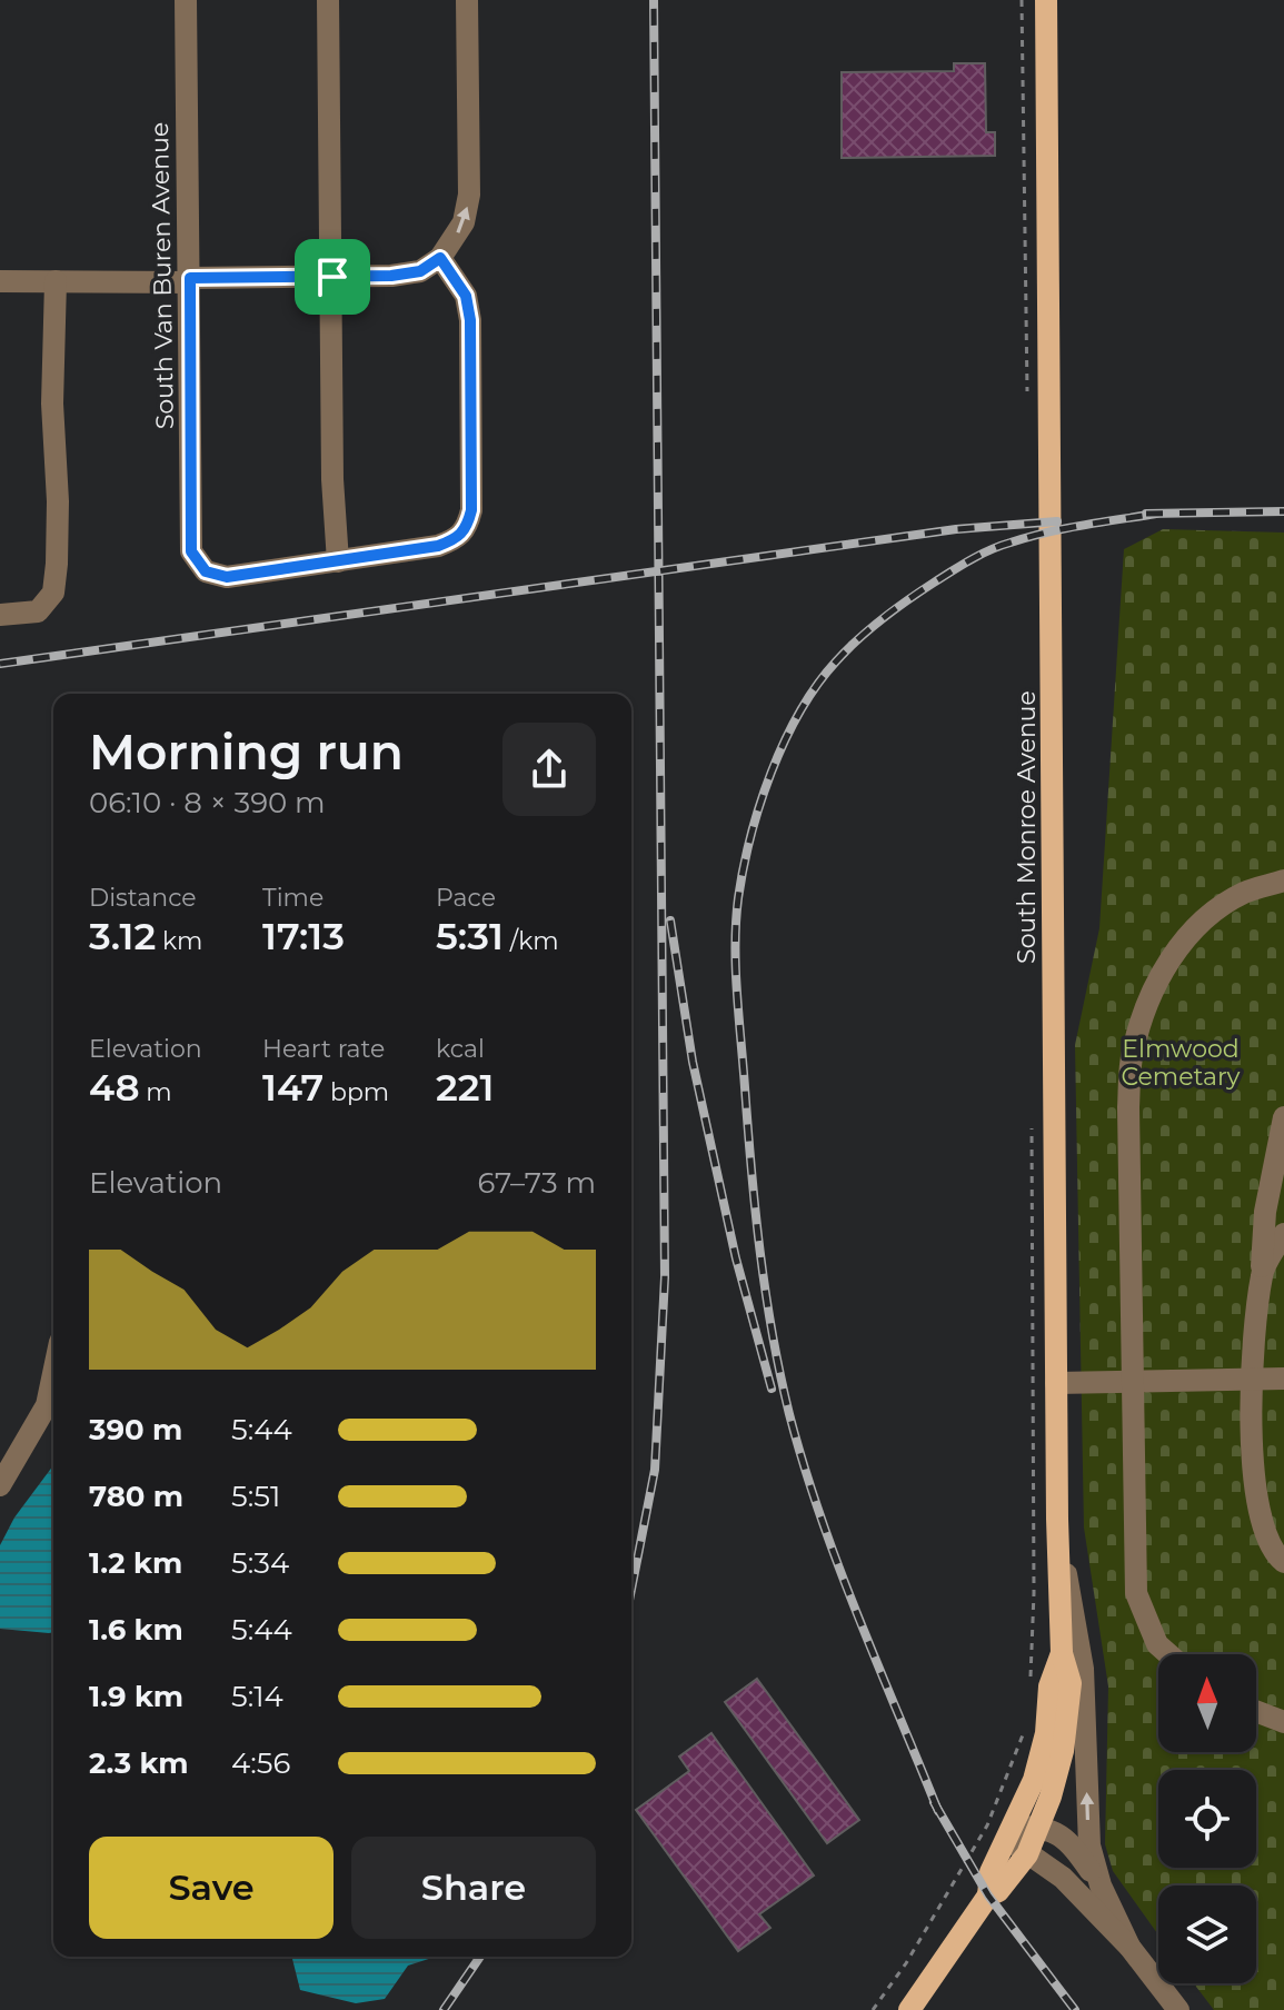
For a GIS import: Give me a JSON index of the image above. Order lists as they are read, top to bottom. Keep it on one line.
{"streets":{"main road":["South Monroe Avenue"],"street":["South Van Buren Avenue"]},"parks":["Elmwood Cemetary"],"north":"top","page":{"heading":["Morning run","06:10 · 8 × 390 m"],"stats":[["Distance","3.12 km"],["Time","17:13"],["Pace","5:31 /km"],["Elevation","48 m"],["Heart rate","147 bpm"],["kcal","221"]],"chart":["Elevation","67–73 m"],"list":[{"name":"390 m","note":"5:44"},{"name":"780 m","note":"5:51"},{"name":"1.2 km","note":"5:34"},{"name":"1.6 km","note":"5:44"},{"name":"1.9 km","note":"5:14"},{"name":"2.3 km","note":"4:56"}],"buttons":["Save","Share"]}}
